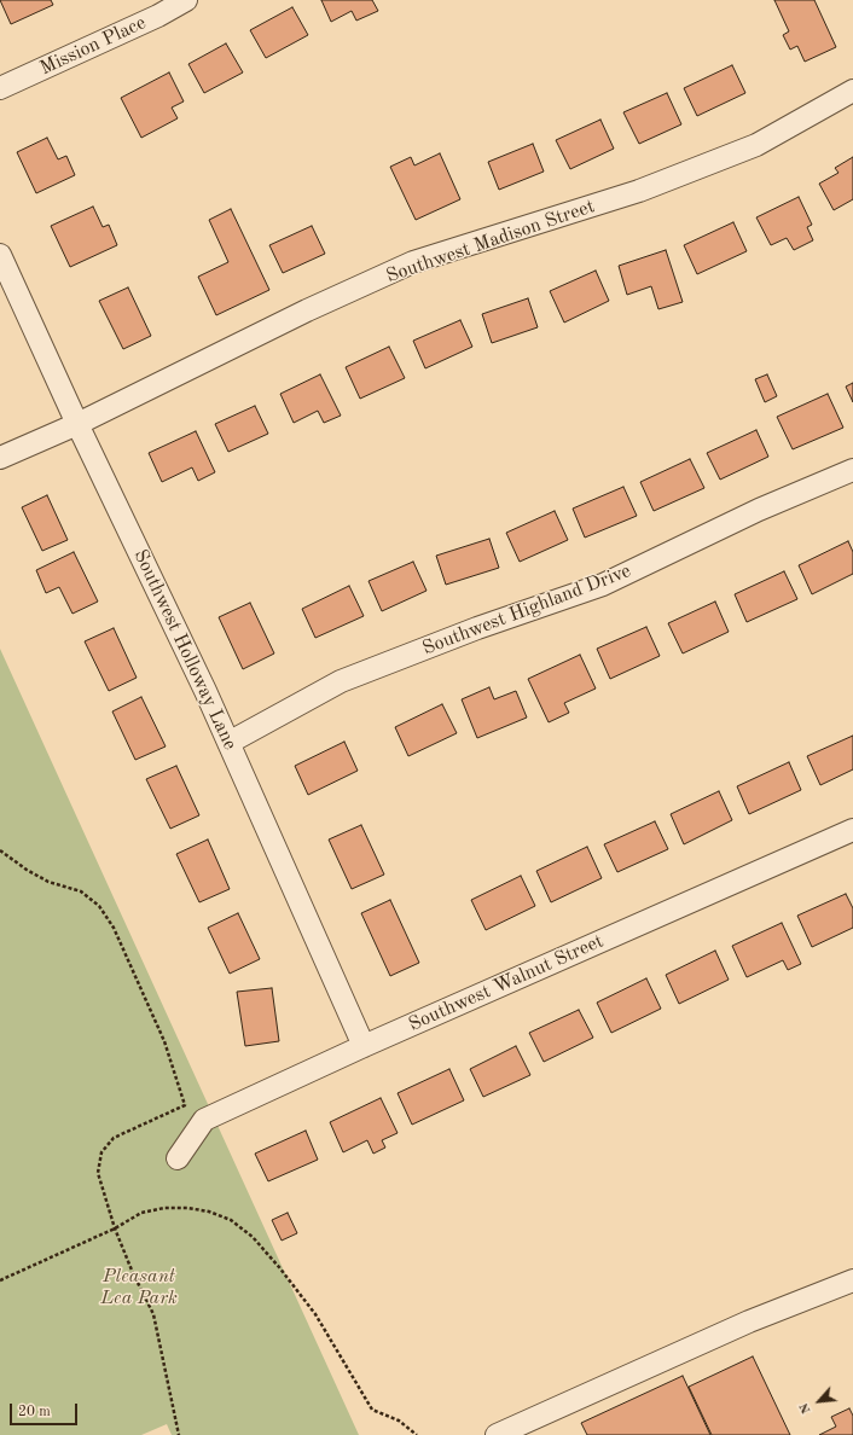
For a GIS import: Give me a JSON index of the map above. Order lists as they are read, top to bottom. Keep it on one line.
{"streets":{"street":["Mission Place","Southwest Madison Street","Southwest Highland Drive","Southwest Holloway Lane","Southwest Walnut Street"]},"crossings":[["Southwest Madison Street","Southwest Holloway Lane"],["Southwest Highland Drive","Southwest Holloway Lane"],["Southwest Holloway Lane","Southwest Walnut Street"]],"parks":["Pleasant Lea Park"],"scale_bar":"20 m","north":"bottom left"}
